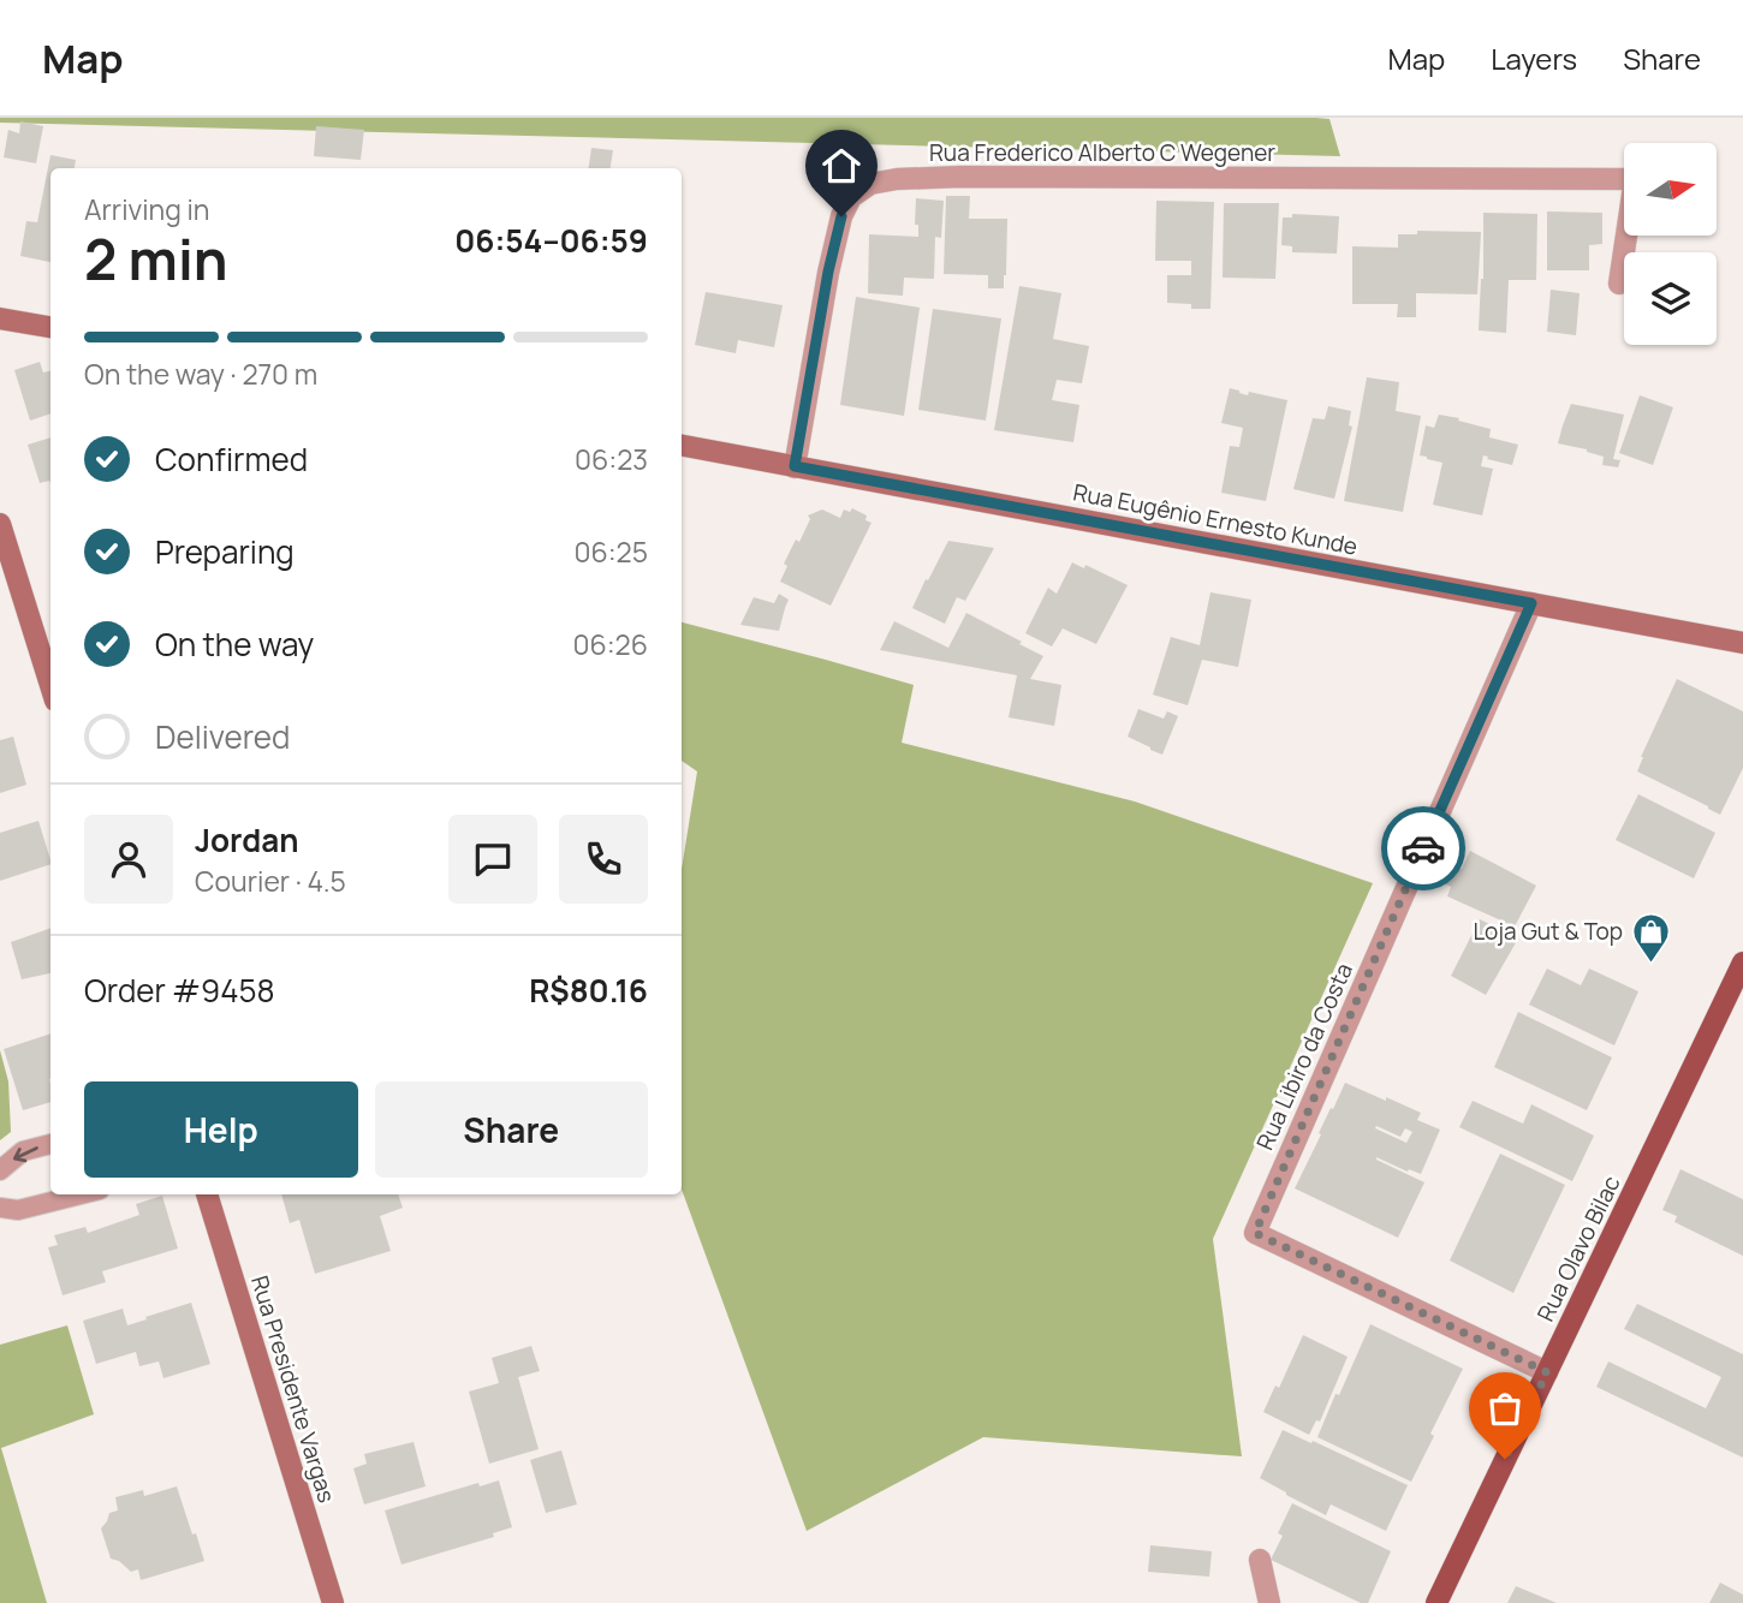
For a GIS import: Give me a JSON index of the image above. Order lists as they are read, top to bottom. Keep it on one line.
{"streets":{"main road":["Rua Olavo Bilac"],"street":["Rua Frederico Alberto C Wegener","Rua Eugênio Ernesto Kunde","Rua Libiro da Costa","Rua Presidente Vargas"]},"crossings":[["Rua Frederico Alberto C Wegener","Rua Eugênio Ernesto Kunde"],["Rua Eugênio Ernesto Kunde","Rua Libiro da Costa"],["Rua Libiro da Costa","Rua Olavo Bilac"]],"places":{"shop":["Loja Gut & Top"]},"north":"right","page":{"header":"Map","nav":["Map","Layers","Share"],"heading":["2 min","Arriving in","06:54–06:59"],"panel":["Jordan","Courier · 4.5","Order #9458","R$80.16"],"bar":"On the way · 270 m","list":[["Confirmed","06:23"],["Preparing","06:25"],["On the way","06:26"],"Delivered"],"buttons":["Help","Share"]}}
